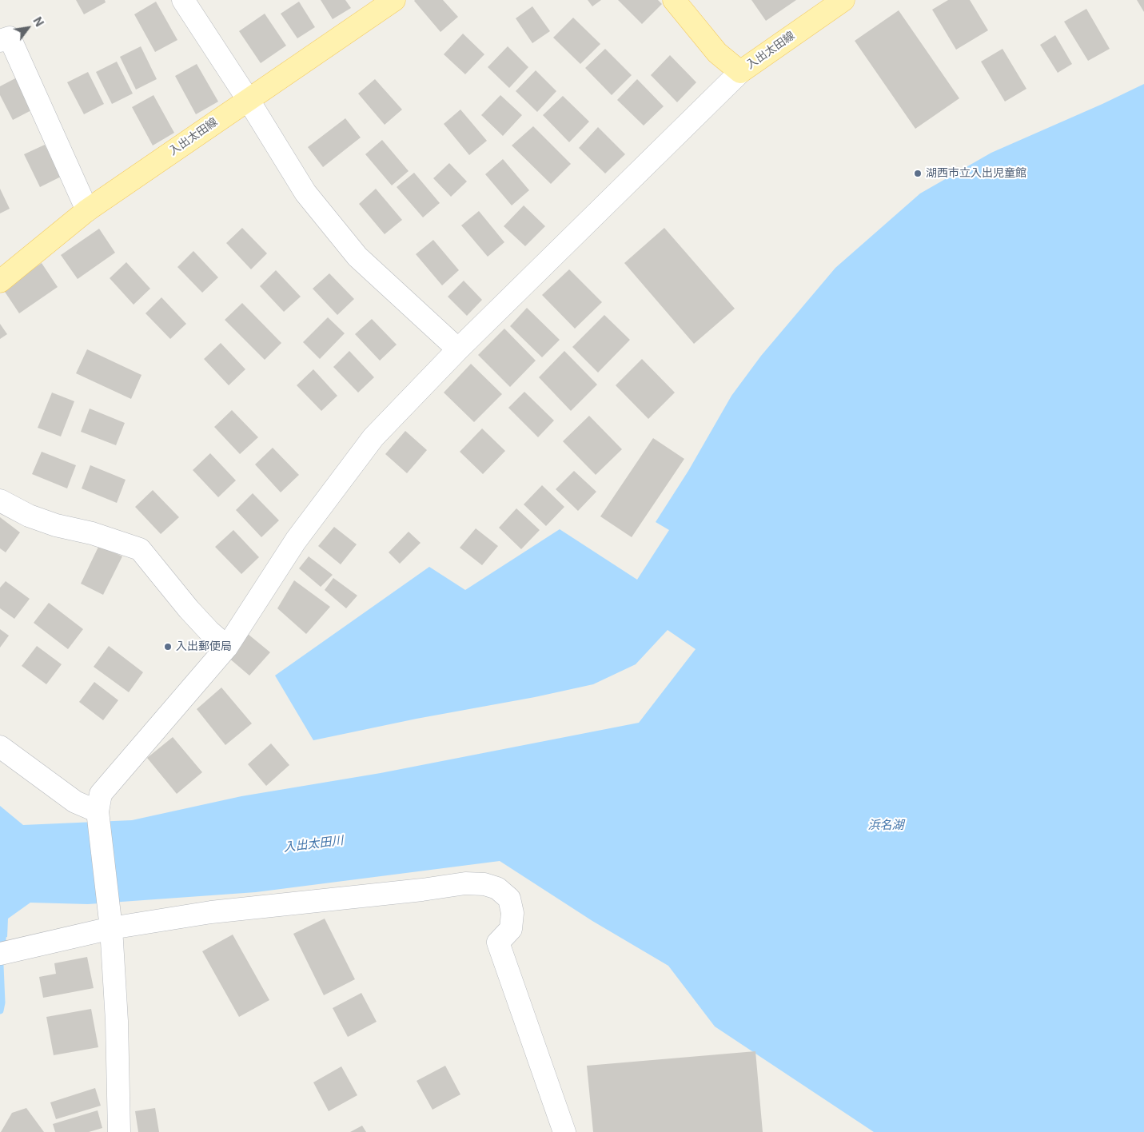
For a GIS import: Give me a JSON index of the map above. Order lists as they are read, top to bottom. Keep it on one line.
{"streets":{"main road":["入出太田線"]},"water":["浜名湖","入出太田川"],"places":["湖西市立入出児童館","入出郵便局"],"north":"top right"}
